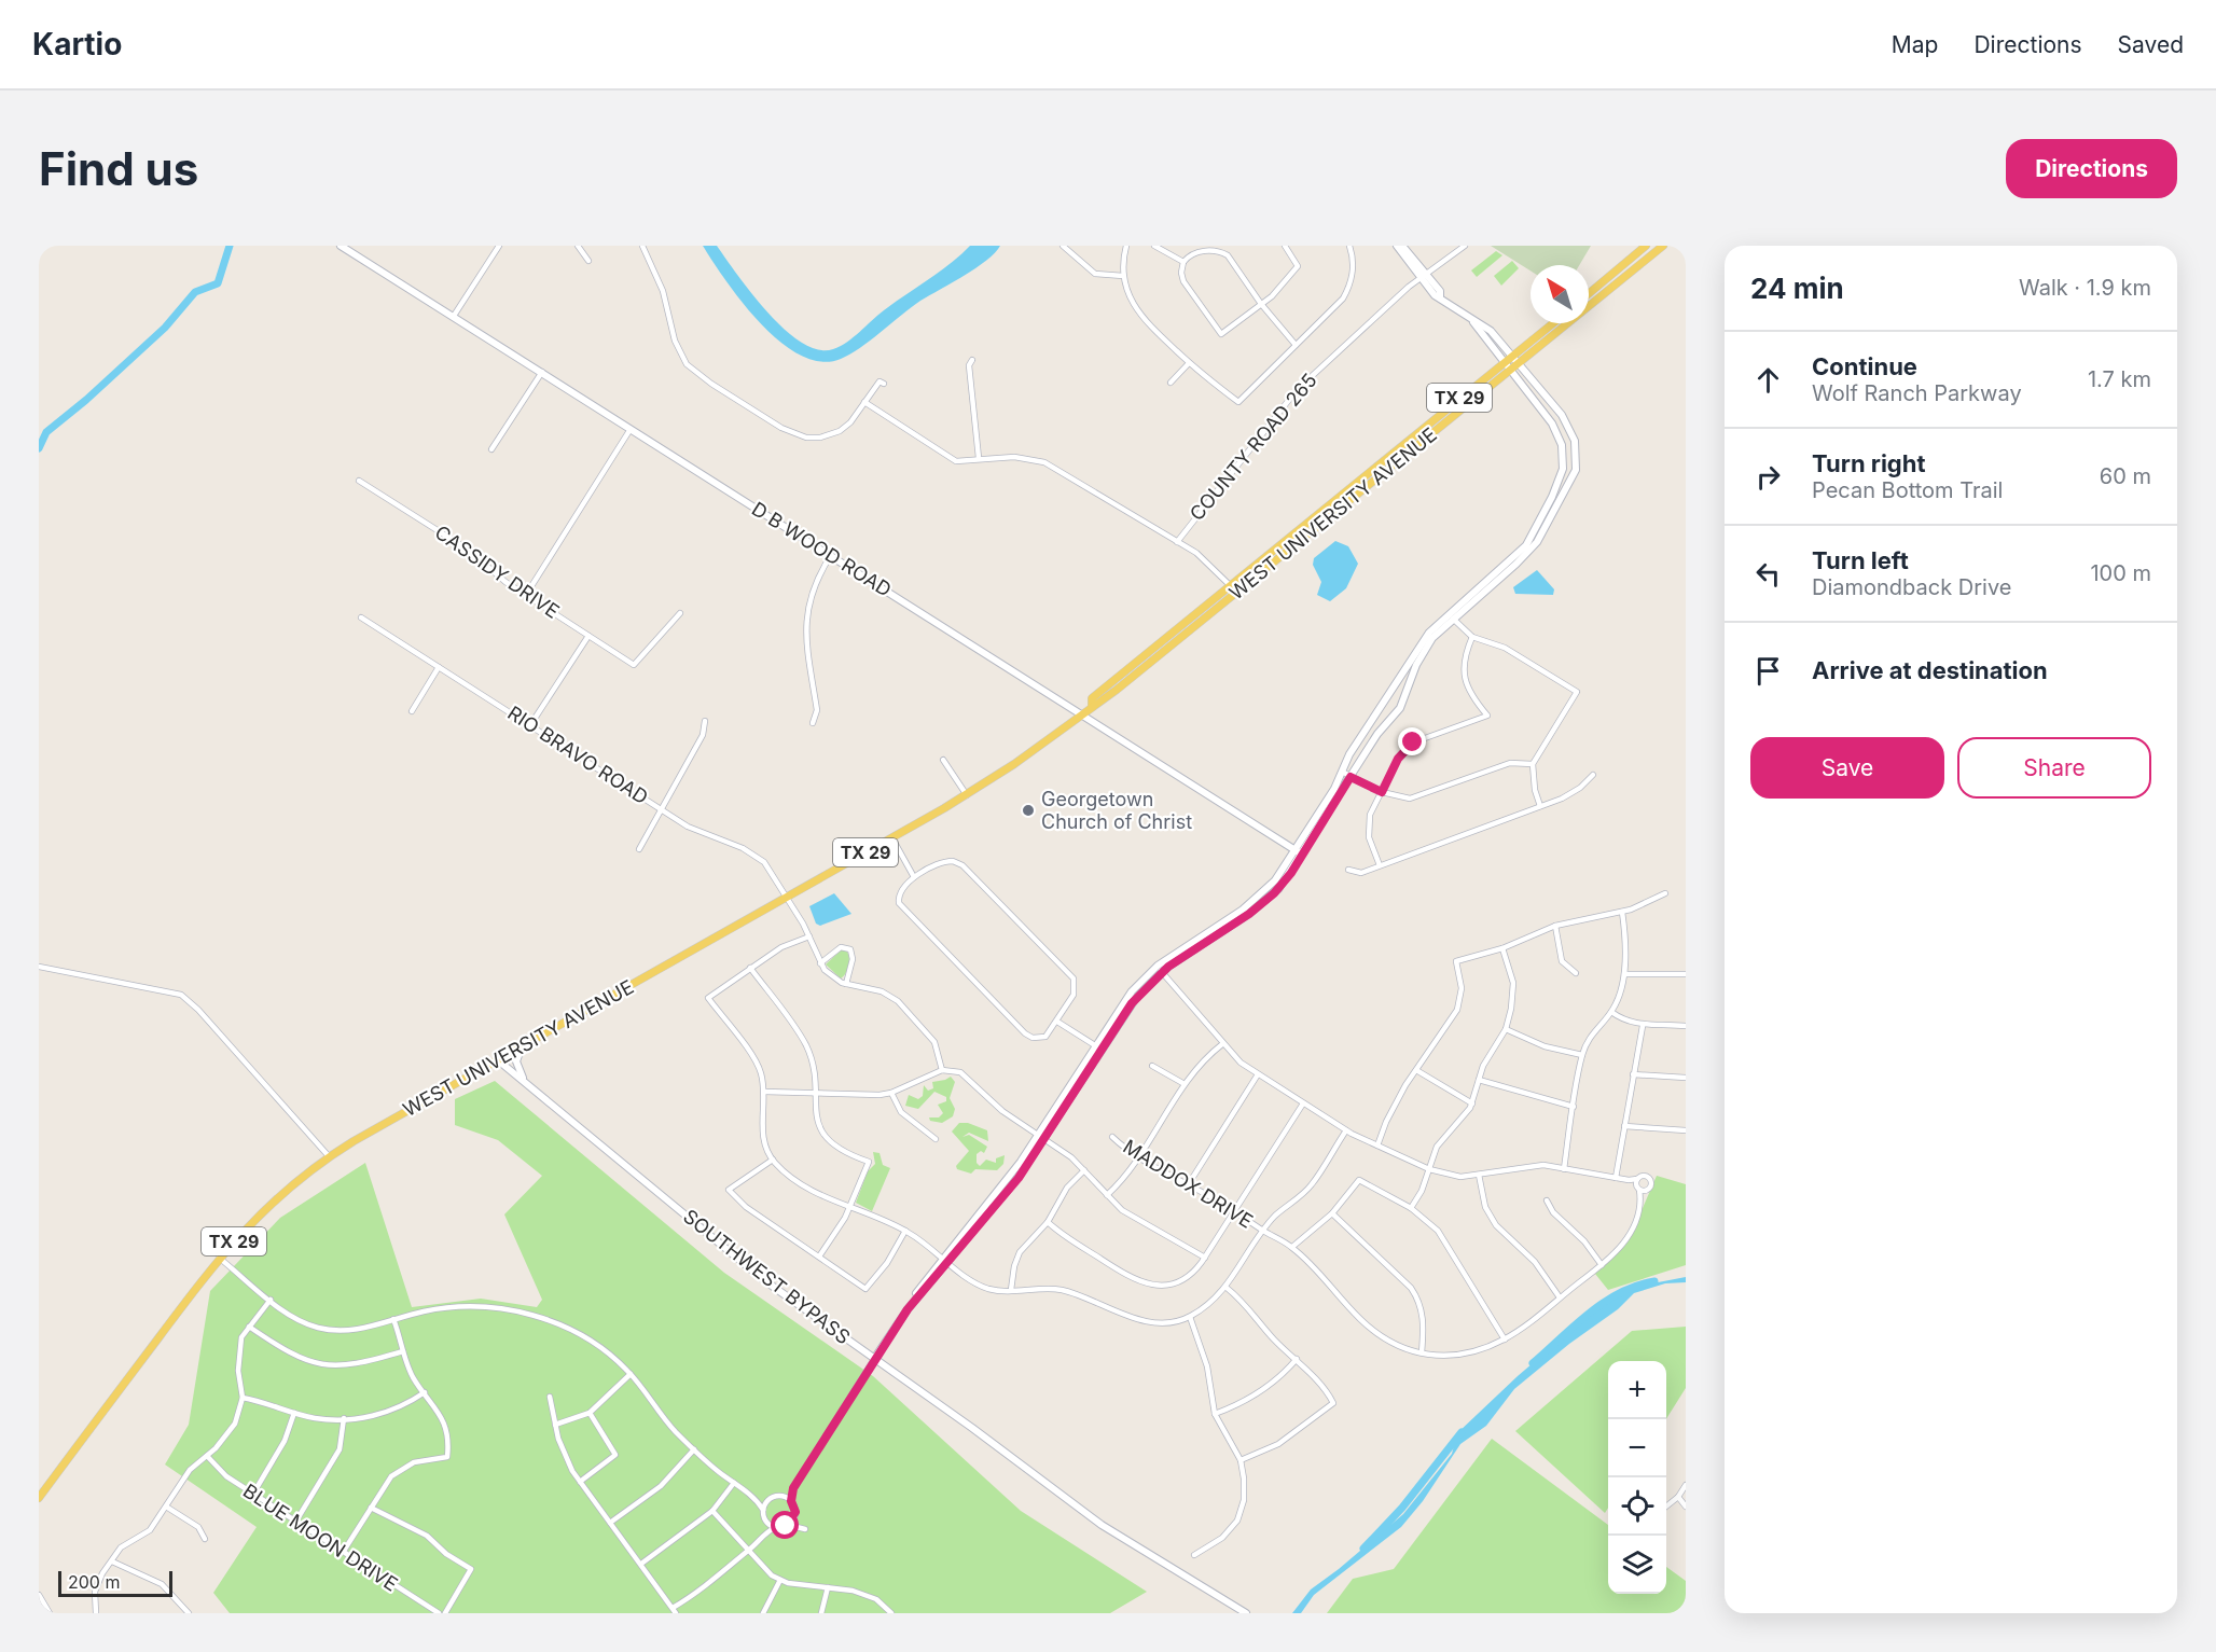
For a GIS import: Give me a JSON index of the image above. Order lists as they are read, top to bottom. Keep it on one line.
{"streets":{"main road":["TX 29","WEST UNIVERSITY AVENUE"],"street":["COUNTY ROAD 265","D B WOOD ROAD","CASSIDY DRIVE","RIO BRAVO ROAD","MADDOX DRIVE","SOUTHWEST BYPASS","BLUE MOON DRIVE"]},"crossings":[["WEST UNIVERSITY AVENUE","D B WOOD ROAD"],["WEST UNIVERSITY AVENUE","RIO BRAVO ROAD"],["WEST UNIVERSITY AVENUE","SOUTHWEST BYPASS"]],"places":["Georgetown Church of Christ"],"scale_bar":"200 m","north":"top left","page":{"header":"Kartio","nav":["Map","Directions","Saved"],"buttons":["Directions",["Save","Share"]],"title":"Find us","heading":["24 min","Walk · 1.9 km"],"list":[["Continue","Wolf Ranch Parkway","1.7 km"],["Turn right","Pecan Bottom Trail","60 m"],["Turn left","Diamondback Drive","100 m"],"Arrive at destination"],"map_buttons":["+","−"],"scale":"200 m"}}
